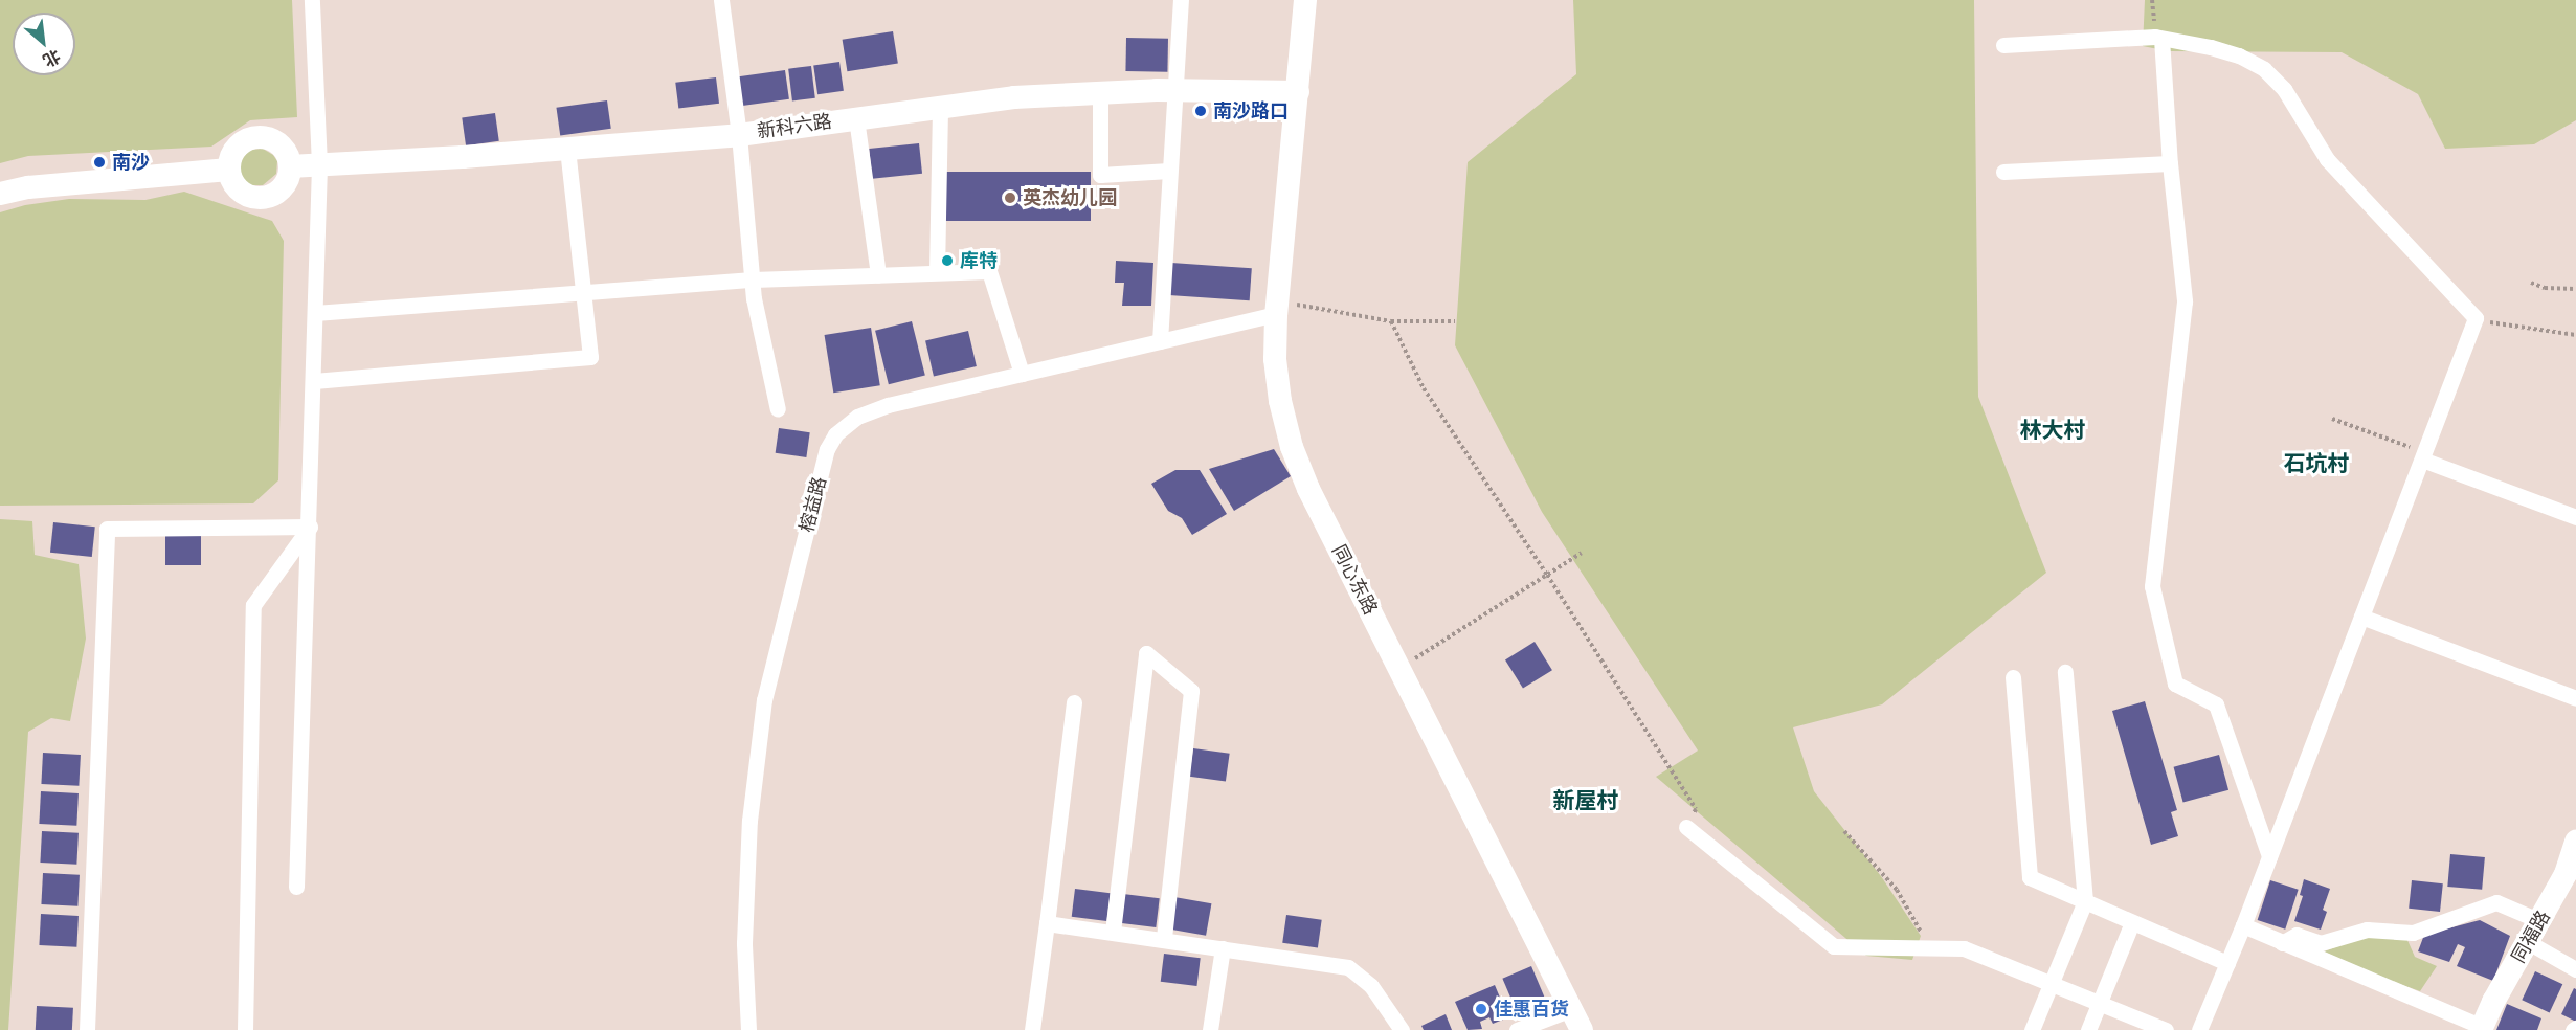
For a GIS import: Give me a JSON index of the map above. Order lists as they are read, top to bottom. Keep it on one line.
{"streets":{"street":["新科六路","榕益路","同心东路","同福路"]},"crossings":[["新科六路","同心东路"],["榕益路","同心东路"]],"districts":["林大村","石坑村","新屋村"],"places":["南沙路口","南沙","英杰幼儿园","库特","佳惠百货"],"north":"bottom right"}
